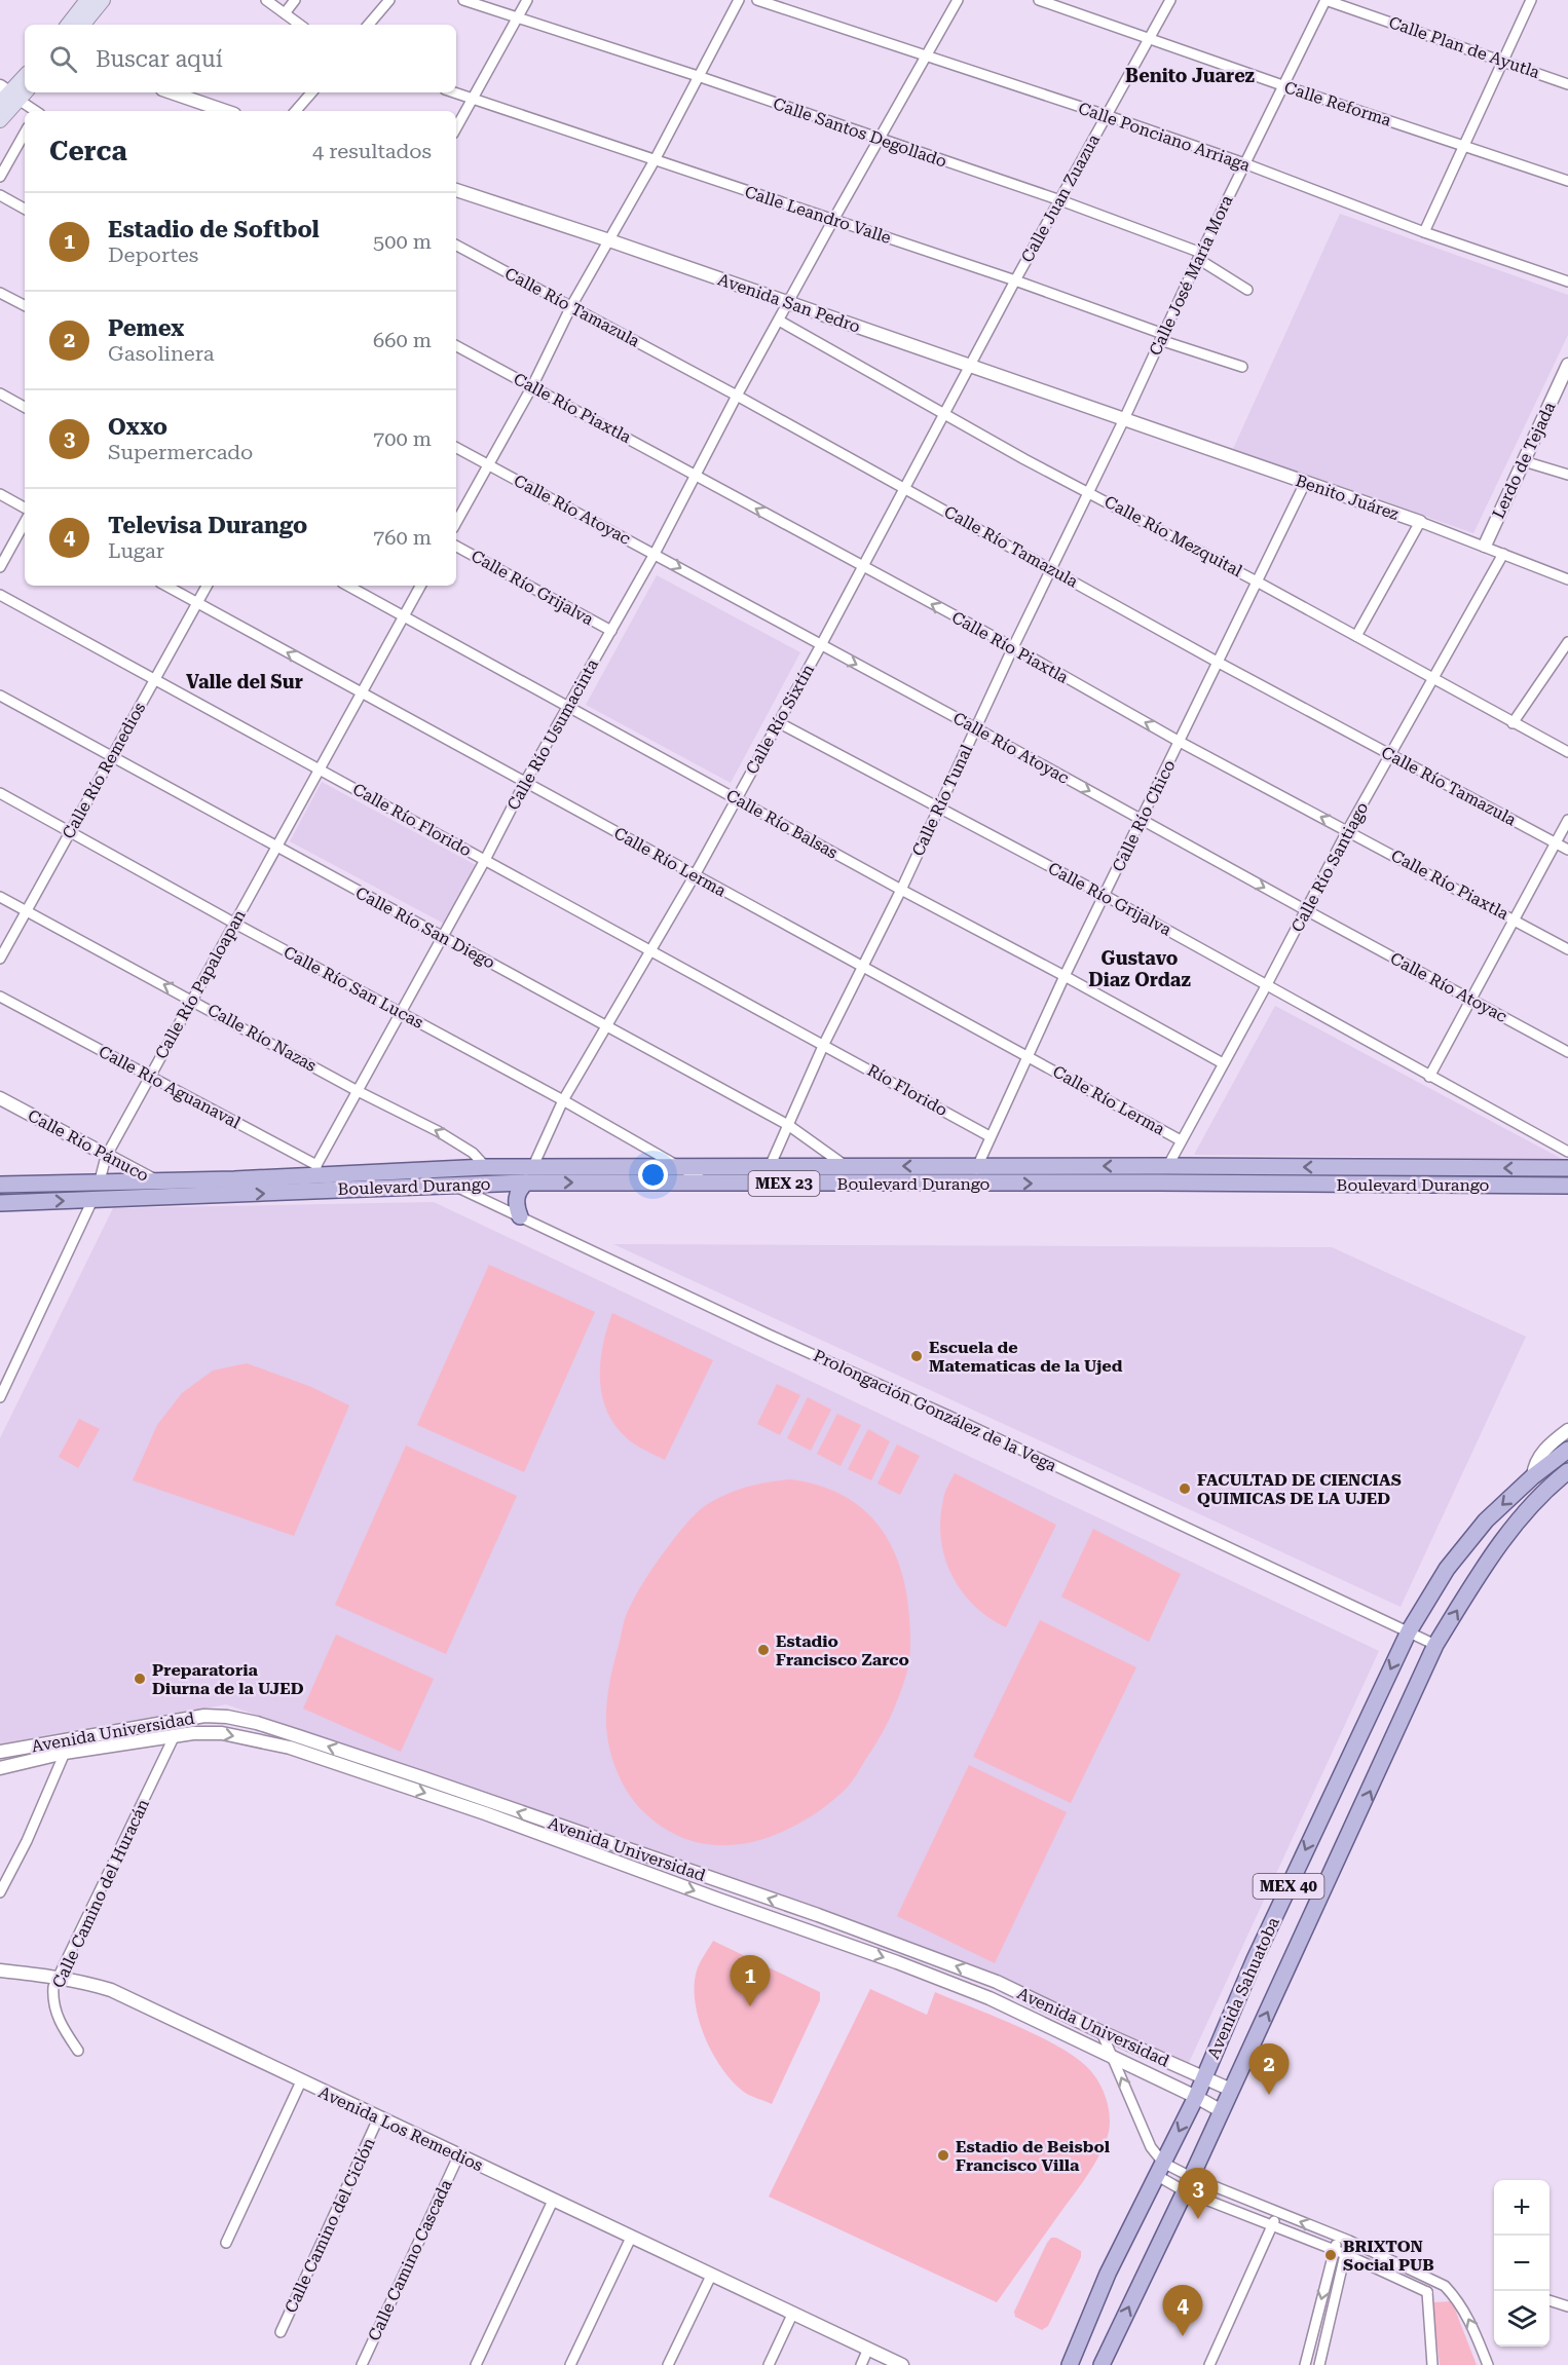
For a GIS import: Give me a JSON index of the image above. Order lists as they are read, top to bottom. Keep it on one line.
{"streets":{"main road":["MEX 23","Boulevard Durango","MEX 40","Avenida Sahuatoba"],"street":["Calle Plan de Ayutla","Calle Reforma","Calle Santos Degollado","Calle Ponciano Arriaga","Calle Juan Zuazua","Calle Leandro Valle","Calle José María Mora","Avenida San Pedro","Calle Río Tamazula","Calle Río Piaxtla","Lerdo de Tejada","Benito Juárez","Calle Río Atoyac","Calle Río Mezquital","Calle Río Grijalva","Calle Río Sixtín","Calle Río Usumacinta","Calle Río Remedios","Calle Río Tunal","Calle Río Chico","Calle Río Florido","Calle Río Balsas","Calle Río Lerma","Calle Río Santiago","Calle Río San Diego","Calle Río Papaloapan","Calle Río San Lucas","Calle Río Nazas","Calle Río Aguanaval","Río Florido","Calle Río Pánuco","Prolongación González de la Vega","Avenida Universidad","Calle Camino del Huracán","Avenida Los Remedios","Calle Camino del Ciclón","Calle Camino Cascada"]},"crossings":[["Calle Plan de Ayutla","Calle José María Mora"],["Calle Reforma","Calle Juan Zuazua"],["Calle Reforma","Calle José María Mora"],["Calle Santos Degollado","Calle Juan Zuazua"],["Calle Santos Degollado","Calle José María Mora"],["Calle Santos Degollado","Calle Río Usumacinta"],["Calle Ponciano Arriaga","Calle Juan Zuazua"],["Calle Ponciano Arriaga","Calle José María Mora"],["Calle Ponciano Arriaga","Calle Río Usumacinta"],["Calle Juan Zuazua","Calle Leandro Valle"],["Calle Juan Zuazua","Avenida San Pedro"],["Calle Juan Zuazua","Calle Río Sixtín"],["Calle Leandro Valle","Calle José María Mora"],["Calle Leandro Valle","Calle Río Usumacinta"],["Calle José María Mora","Avenida San Pedro"],["Calle José María Mora","Benito Juárez"],["Calle José María Mora","Calle Río Tunal"],["Avenida San Pedro","Benito Juárez"],["Avenida San Pedro","Calle Río Sixtín"],["Avenida San Pedro","Calle Río Usumacinta"],["Avenida San Pedro","Calle Río Tunal"],["Calle Río Tamazula","Calle Río Sixtín"],["Calle Río Tamazula","Calle Río Usumacinta"],["Calle Río Tamazula","Calle Río Tunal"],["Calle Río Tamazula","Calle Río Chico"],["Calle Río Tamazula","Calle Río Santiago"],["Calle Río Piaxtla","Calle Río Sixtín"],["Calle Río Piaxtla","Calle Río Usumacinta"],["Calle Río Piaxtla","Calle Río Tunal"],["Calle Río Piaxtla","Calle Río Chico"],["Calle Río Piaxtla","Calle Río Santiago"],["Lerdo de Tejada","Benito Juárez"],["Benito Juárez","Calle Río Tunal"],["Benito Juárez","Calle Río Chico"],["Benito Juárez","Calle Río Santiago"],["Calle Río Atoyac","Calle Río Sixtín"],["Calle Río Atoyac","Calle Río Usumacinta"],["Calle Río Atoyac","Calle Río Tunal"],["Calle Río Atoyac","Calle Río Chico"],["Calle Río Atoyac","Calle Río Santiago"],["Calle Río Mezquital","Calle Río Sixtín"],["Calle Río Mezquital","Calle Río Usumacinta"],["Calle Río Mezquital","Calle Río Tunal"],["Calle Río Mezquital","Calle Río Chico"],["Calle Río Mezquital","Calle Río Santiago"],["Calle Río Grijalva","Calle Río Sixtín"],["Calle Río Grijalva","Calle Río Usumacinta"],["Calle Río Grijalva","Calle Río Tunal"],["Calle Río Grijalva","Calle Río Chico"],["Calle Río Grijalva","Calle Río Santiago"],["Calle Río Sixtín","Calle Río Florido"],["Calle Río Sixtín","Calle Río Balsas"],["Calle Río Sixtín","Calle Río Lerma"],["Calle Río Sixtín","Calle Río San Diego"],["Calle Río Sixtín","Calle Río San Lucas"],["Calle Río Sixtín","Boulevard Durango"],["Calle Río Usumacinta","Calle Río Florido"],["Calle Río Usumacinta","Calle Río Balsas"],["Calle Río Usumacinta","Calle Río Lerma"],["Calle Río Usumacinta","Calle Río San Diego"],["Calle Río Usumacinta","Calle Río San Lucas"],["Calle Río Usumacinta","Calle Río Nazas"],["Calle Río Usumacinta","Calle Río Aguanaval"],["Calle Río Usumacinta","Boulevard Durango"],["Calle Río Remedios","Calle Río Florido"],["Calle Río Remedios","Calle Río Lerma"],["Calle Río Remedios","Calle Río San Diego"],["Calle Río Remedios","Calle Río San Lucas"],["Calle Río Remedios","Calle Río Nazas"],["Calle Río Tunal","Calle Río Florido"],["Calle Río Tunal","Calle Río Balsas"],["Calle Río Tunal","Calle Río Lerma"],["Calle Río Tunal","Calle Río San Diego"],["Calle Río Tunal","Río Florido"],["Calle Río Tunal","Boulevard Durango"],["Calle Río Chico","Calle Río Balsas"],["Calle Río Chico","Calle Río Lerma"],["Calle Río Chico","Río Florido"],["Calle Río Chico","Boulevard Durango"],["Calle Río Florido","Calle Río Papaloapan"],["Calle Río Florido","Río Florido"],["Calle Río Balsas","Calle Río Santiago"],["Calle Río Balsas","Calle Río Papaloapan"],["Calle Río Lerma","Calle Río Santiago"],["Calle Río Lerma","Calle Río Papaloapan"],["Calle Río Santiago","Boulevard Durango"],["Calle Río San Diego","Calle Río Papaloapan"],["Calle Río San Diego","Boulevard Durango"],["Calle Río Papaloapan","Calle Río San Lucas"],["Calle Río Papaloapan","Calle Río Nazas"],["Calle Río Papaloapan","Calle Río Aguanaval"],["Calle Río Papaloapan","Calle Río Pánuco"],["Calle Río Papaloapan","Boulevard Durango"],["Calle Río San Lucas","Boulevard Durango"],["Calle Río Nazas","Boulevard Durango"],["Calle Río Aguanaval","Boulevard Durango"],["Calle Río Pánuco","Boulevard Durango"],["Boulevard Durango","Prolongación González de la Vega"],["Prolongación González de la Vega","Avenida Sahuatoba"],["Avenida Universidad","Calle Camino del Huracán"],["Avenida Universidad","Avenida Sahuatoba"],["Calle Camino del Huracán","Avenida Los Remedios"],["Avenida Los Remedios","Calle Camino del Ciclón"],["Avenida Los Remedios","Calle Camino Cascada"]],"one_way":["Calle Río Piaxtla","Calle Río Atoyac","Calle Río Nazas"],"districts":["Benito Juarez","Valle del Sur","Gustavo Diaz Ordaz"],"places":["Escuela de Matematicas de la Ujed","FACULTAD DE CIENCIAS QUIMICAS DE LA UJED","Estadio Francisco Zarco","Preparatoria Diurna de la UJED","Estadio de Beisbol Francisco Villa","BRIXTON Social PUB"],"page":{"search":"Buscar aquí","heading":["Cerca","4 resultados"],"list":[{"mark":"1","name":"Estadio de Softbol","note":"Deportes","value":"500 m"},{"mark":"2","name":"Pemex","note":"Gasolinera","value":"660 m"},{"mark":"3","name":"Oxxo","note":"Supermercado","value":"700 m"},{"mark":"4","name":"Televisa Durango","note":"Lugar","value":"760 m"}],"pins":["1","2","3","4"],"map_buttons":["+","−"]}}
